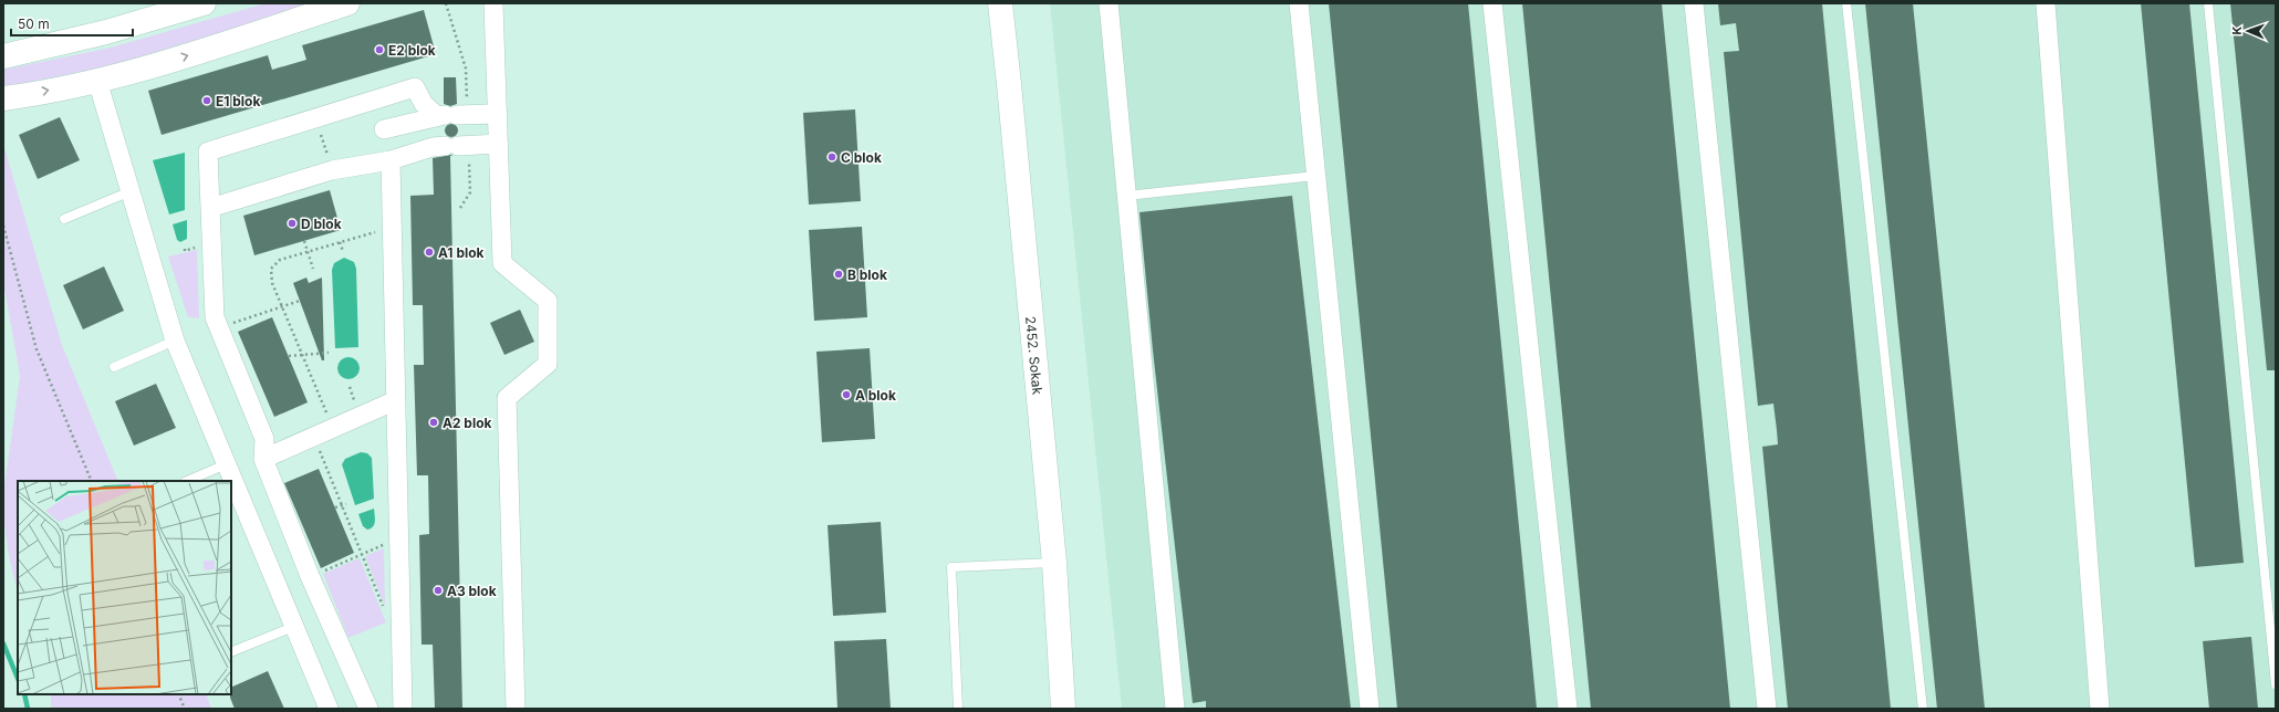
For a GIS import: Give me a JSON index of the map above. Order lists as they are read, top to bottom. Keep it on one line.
{"streets":{"main road":["2452. Sokak"]},"places":["E2 blok","E1 blok","C blok","D blok","A1 blok","B blok","A blok","A2 blok","A3 blok"],"scale_bar":"50 m","north":"left"}
